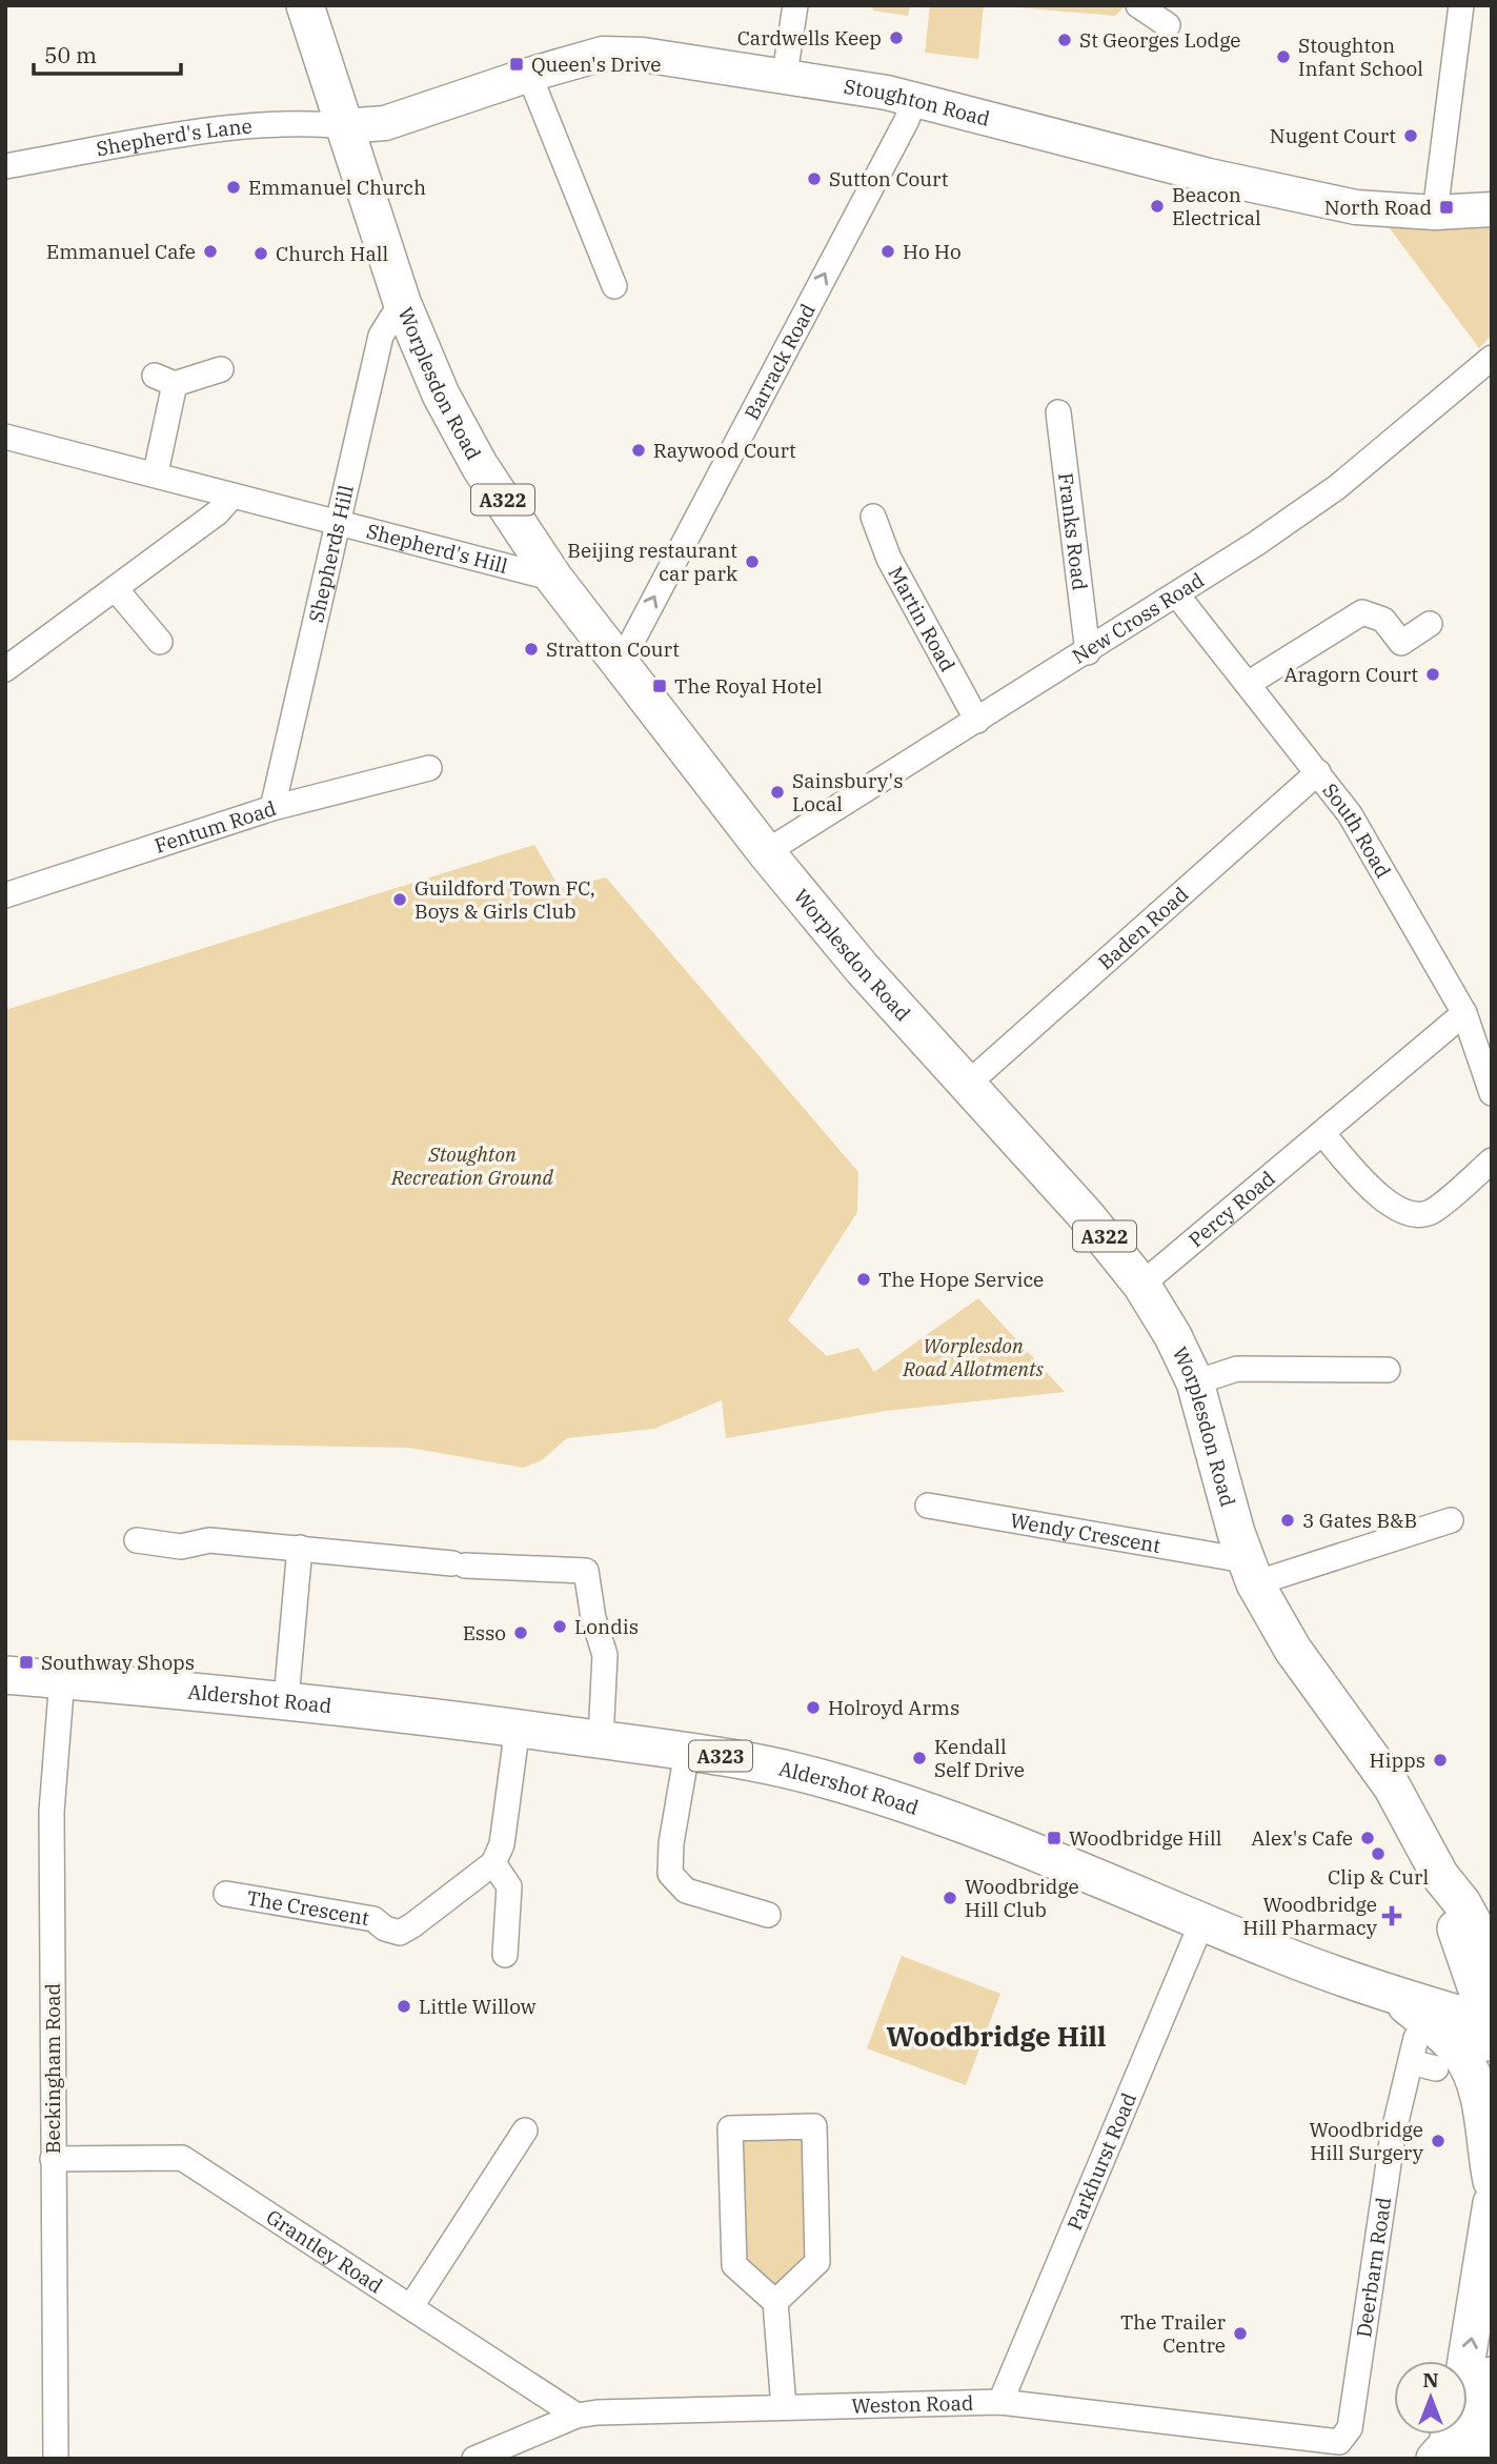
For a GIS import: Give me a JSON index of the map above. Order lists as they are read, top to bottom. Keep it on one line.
{"streets":{"main road":["Worplesdon Road","A322","Aldershot Road","A323"],"street":["Stoughton Road","Shepherd's Lane","Barrack Road","Franks Road","Shepherd's Hill","Shepherds Hill","Martin Road","New Cross Road","Fentum Road","South Road","Baden Road","Percy Road","Wendy Crescent","The Crescent","Beckingham Road","Parkhurst Road","Grantley Road","Deerbarn Road","Weston Road"]},"crossings":[["Stoughton Road","Shepherd's Lane"],["Stoughton Road","Barrack Road"],["Stoughton Road","Worplesdon Road"],["Shepherd's Lane","Worplesdon Road"],["Barrack Road","Worplesdon Road"],["Worplesdon Road","Shepherd's Hill"],["Worplesdon Road","Shepherds Hill"],["Worplesdon Road","New Cross Road"],["Worplesdon Road","Baden Road"],["Worplesdon Road","Percy Road"],["Worplesdon Road","Wendy Crescent"],["Franks Road","New Cross Road"],["Shepherd's Hill","Shepherds Hill"],["Shepherds Hill","Fentum Road"],["Martin Road","New Cross Road"],["New Cross Road","South Road"],["South Road","Baden Road"],["South Road","Percy Road"],["Aldershot Road","Beckingham Road"],["Aldershot Road","Parkhurst Road"],["Beckingham Road","Grantley Road"],["Parkhurst Road","Weston Road"],["Grantley Road","Weston Road"],["Deerbarn Road","Weston Road"]],"one_way":["Barrack Road"],"districts":["Woodbridge Hill"],"parks":["Stoughton Recreation Ground","Worplesdon Road Allotments"],"places":{"other":["Cardwells Keep","St Georges Lodge","Stoughton Infant School","Nugent Court","Sutton Court","Emmanuel Church","Beacon Electrical","Emmanuel Cafe","Ho Ho","Church Hall","Raywood Court","Beijing restaurant car park","Stratton Court","Aragorn Court","Sainsbury's Local","Guildford Town FC, Boys & Girls Club","The Hope Service","3 Gates B&B","Londis","Esso","Holroyd Arms","Kendall Self Drive","Hipps","Alex's Cafe","Clip & Curl","Woodbridge Hill Club","Little Willow","Woodbridge Hill Surgery","The Trailer Centre"],"transit":["Queen's Drive","North Road","The Royal Hotel","Southway Shops","Woodbridge Hill"],"health":["Woodbridge Hill Pharmacy"]},"scale_bar":"50 m","north":"top"}
